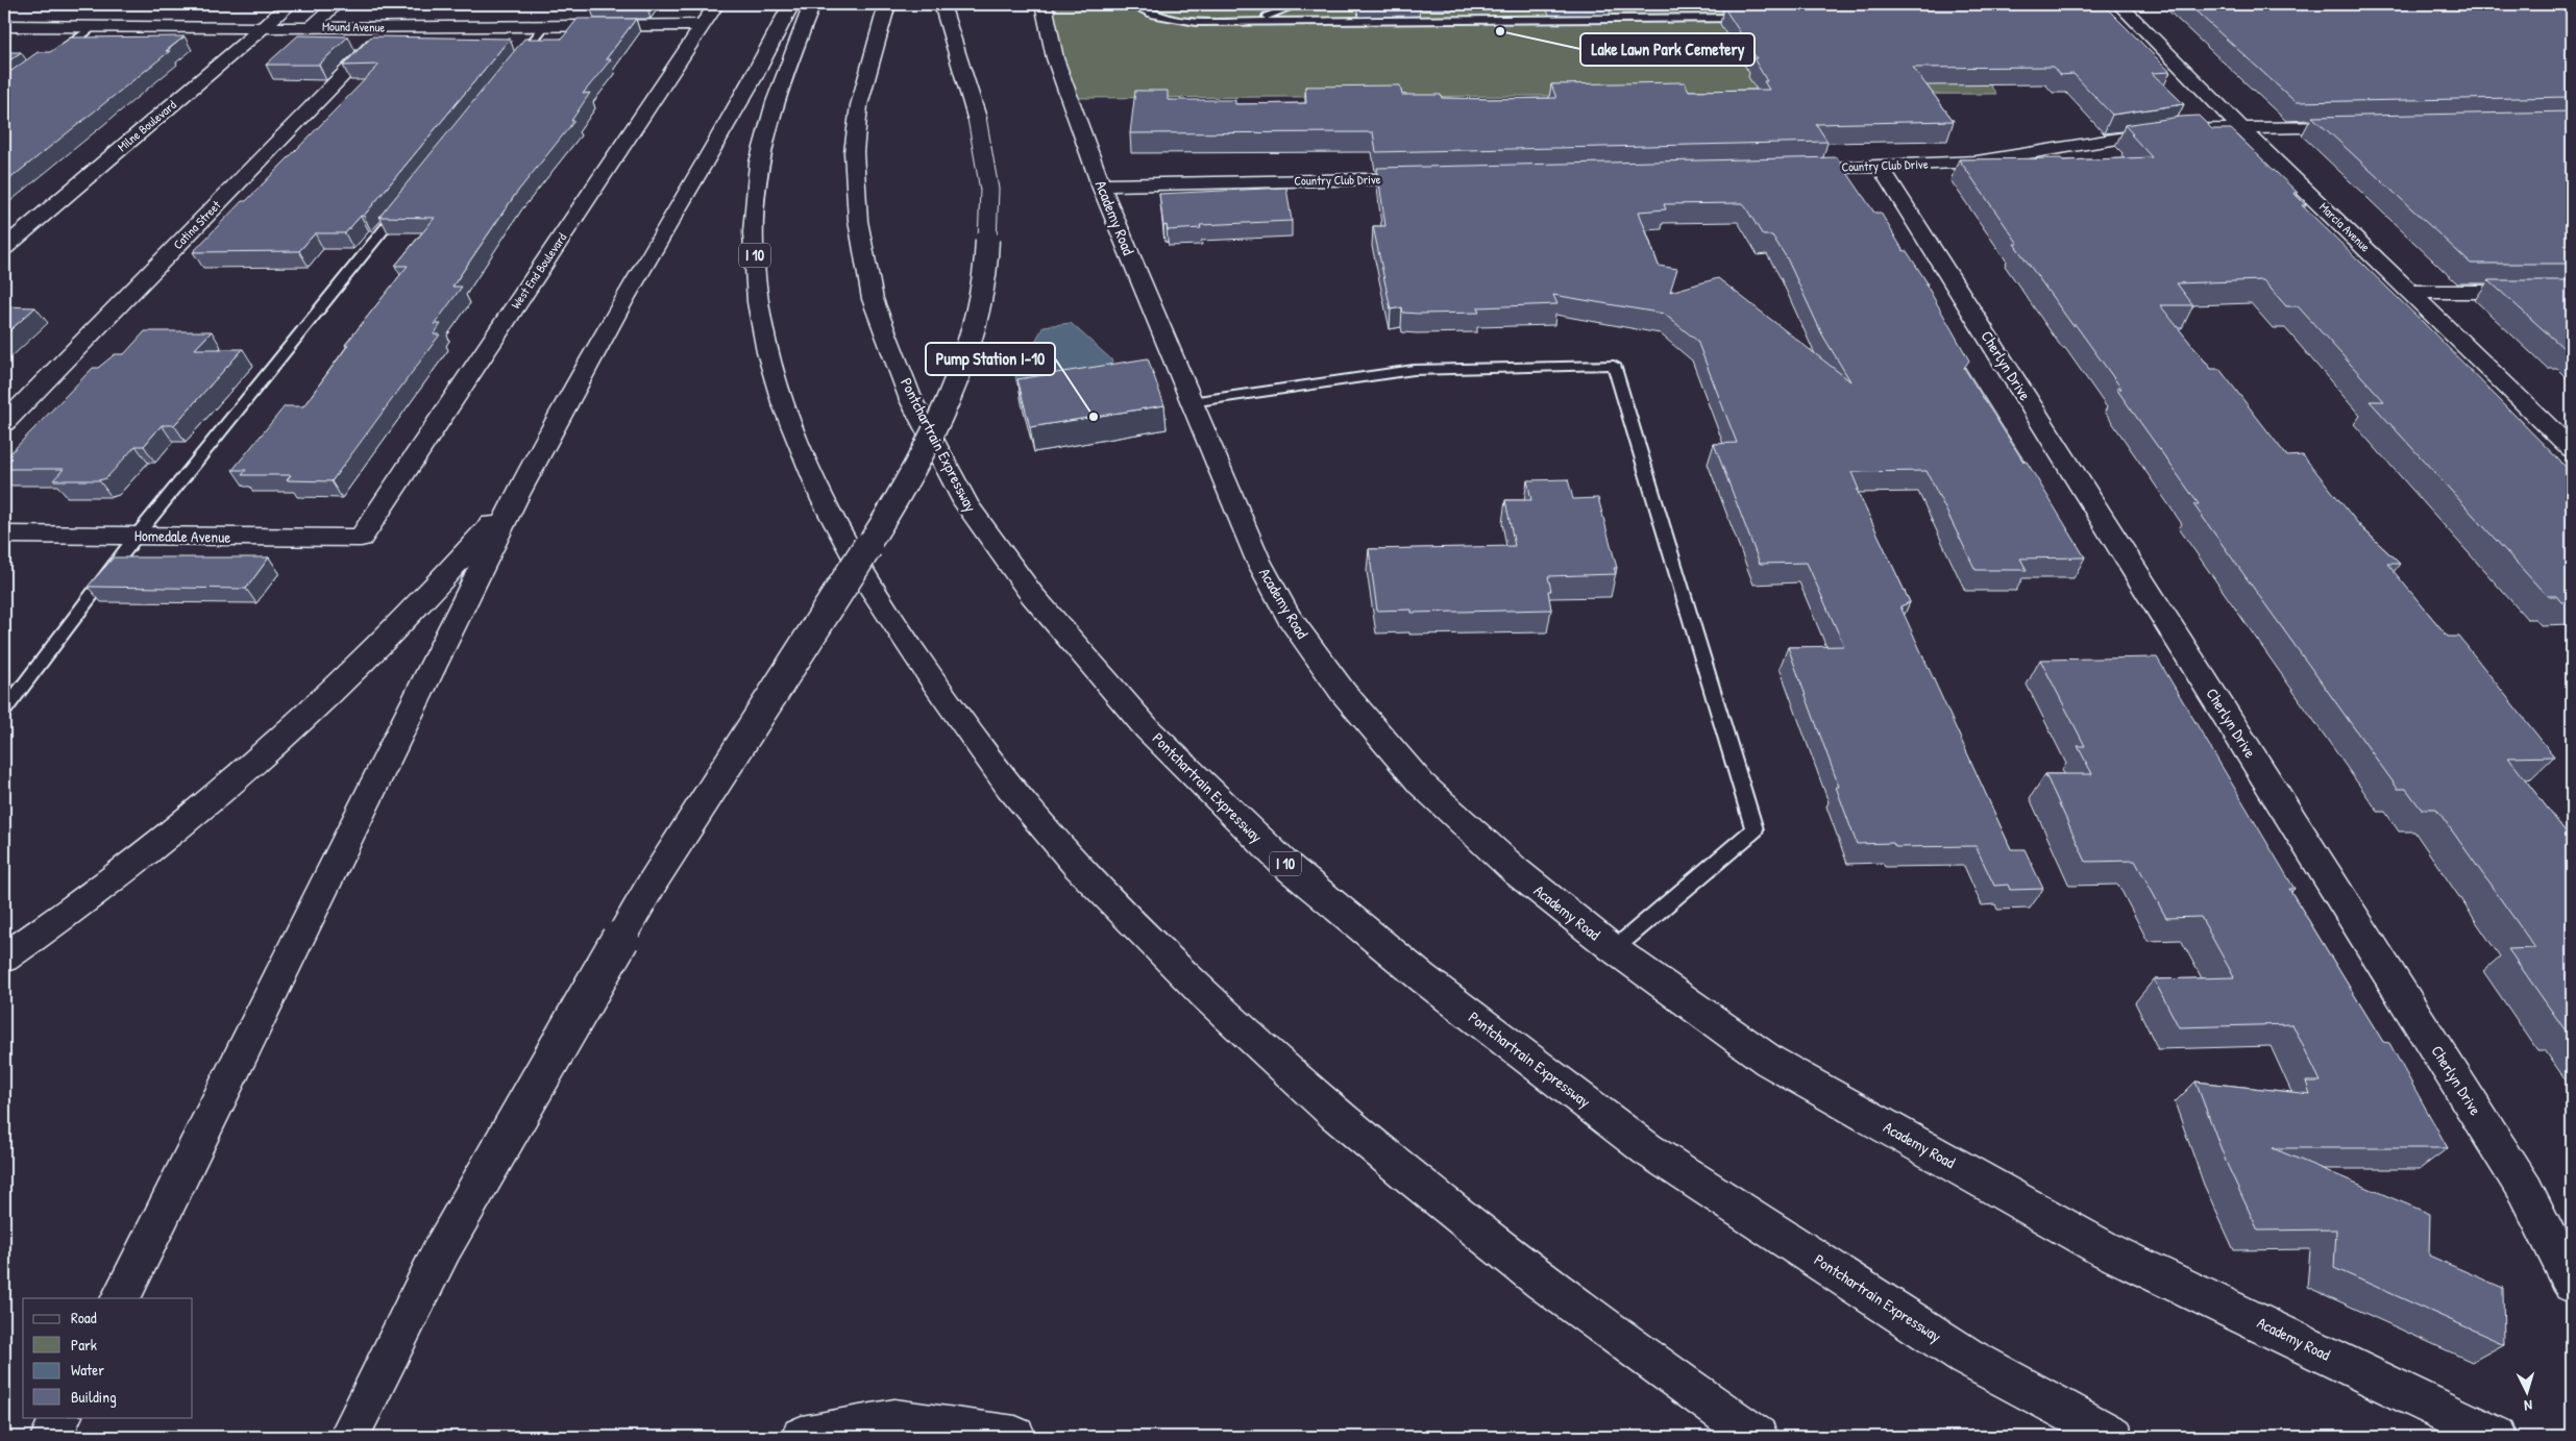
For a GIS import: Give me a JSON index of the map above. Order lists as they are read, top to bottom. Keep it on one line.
{"streets":{"main road":["Mound Avenue","Milne Boulevard","Country Club Drive","Academy Road","Catina Street","Marcia Avenue","I 10","West End Boulevard","Cherlyn Drive","Pontchartrain Expressway","Homedale Avenue"]},"crossings":[["Mound Avenue","Milne Boulevard"],["Mound Avenue","Catina Street"],["Mound Avenue","West End Boulevard"],["Country Club Drive","Academy Road"],["Country Club Drive","Marcia Avenue"],["Country Club Drive","Cherlyn Drive"],["West End Boulevard","Homedale Avenue"]],"places":["Lake Lawn Park Cemetery","Pump Station I-10"],"legend":["Road","Park","Water","Building"],"north":"bottom"}
